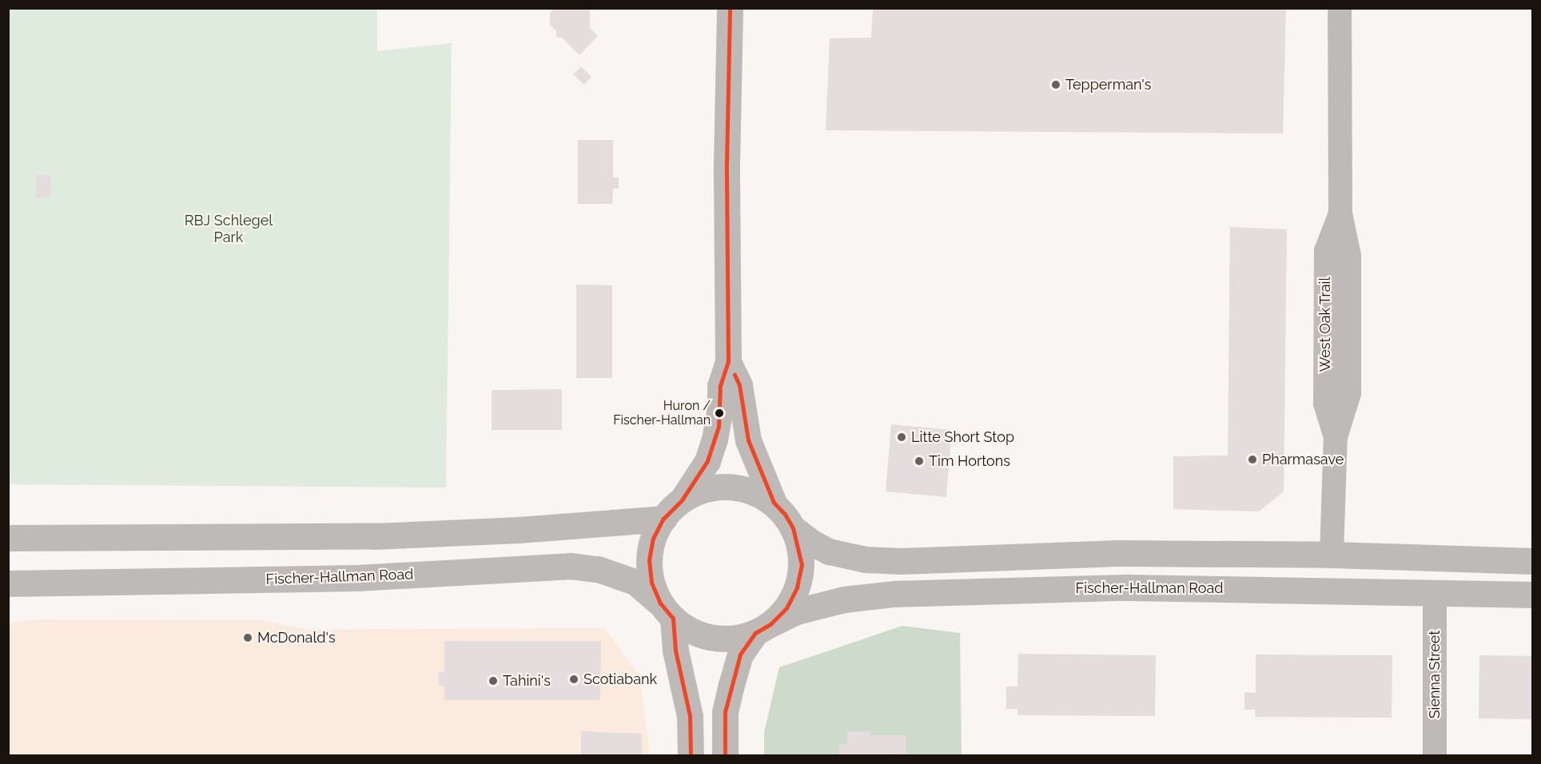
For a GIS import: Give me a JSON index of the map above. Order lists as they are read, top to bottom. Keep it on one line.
{"streets":{"main road":["Fischer-Hallman Road"],"street":["West Oak Trail","Sienna Street"]},"crossings":[["Fischer-Hallman Road","Sienna Street"]],"parks":["RBJ Schlegel Park"],"places":["Tepperman's","Huron / Fischer-Hallman","Litte Short Stop","Pharmasave","Tim Hortons","McDonald's","Scotiabank","Tahini's"]}
